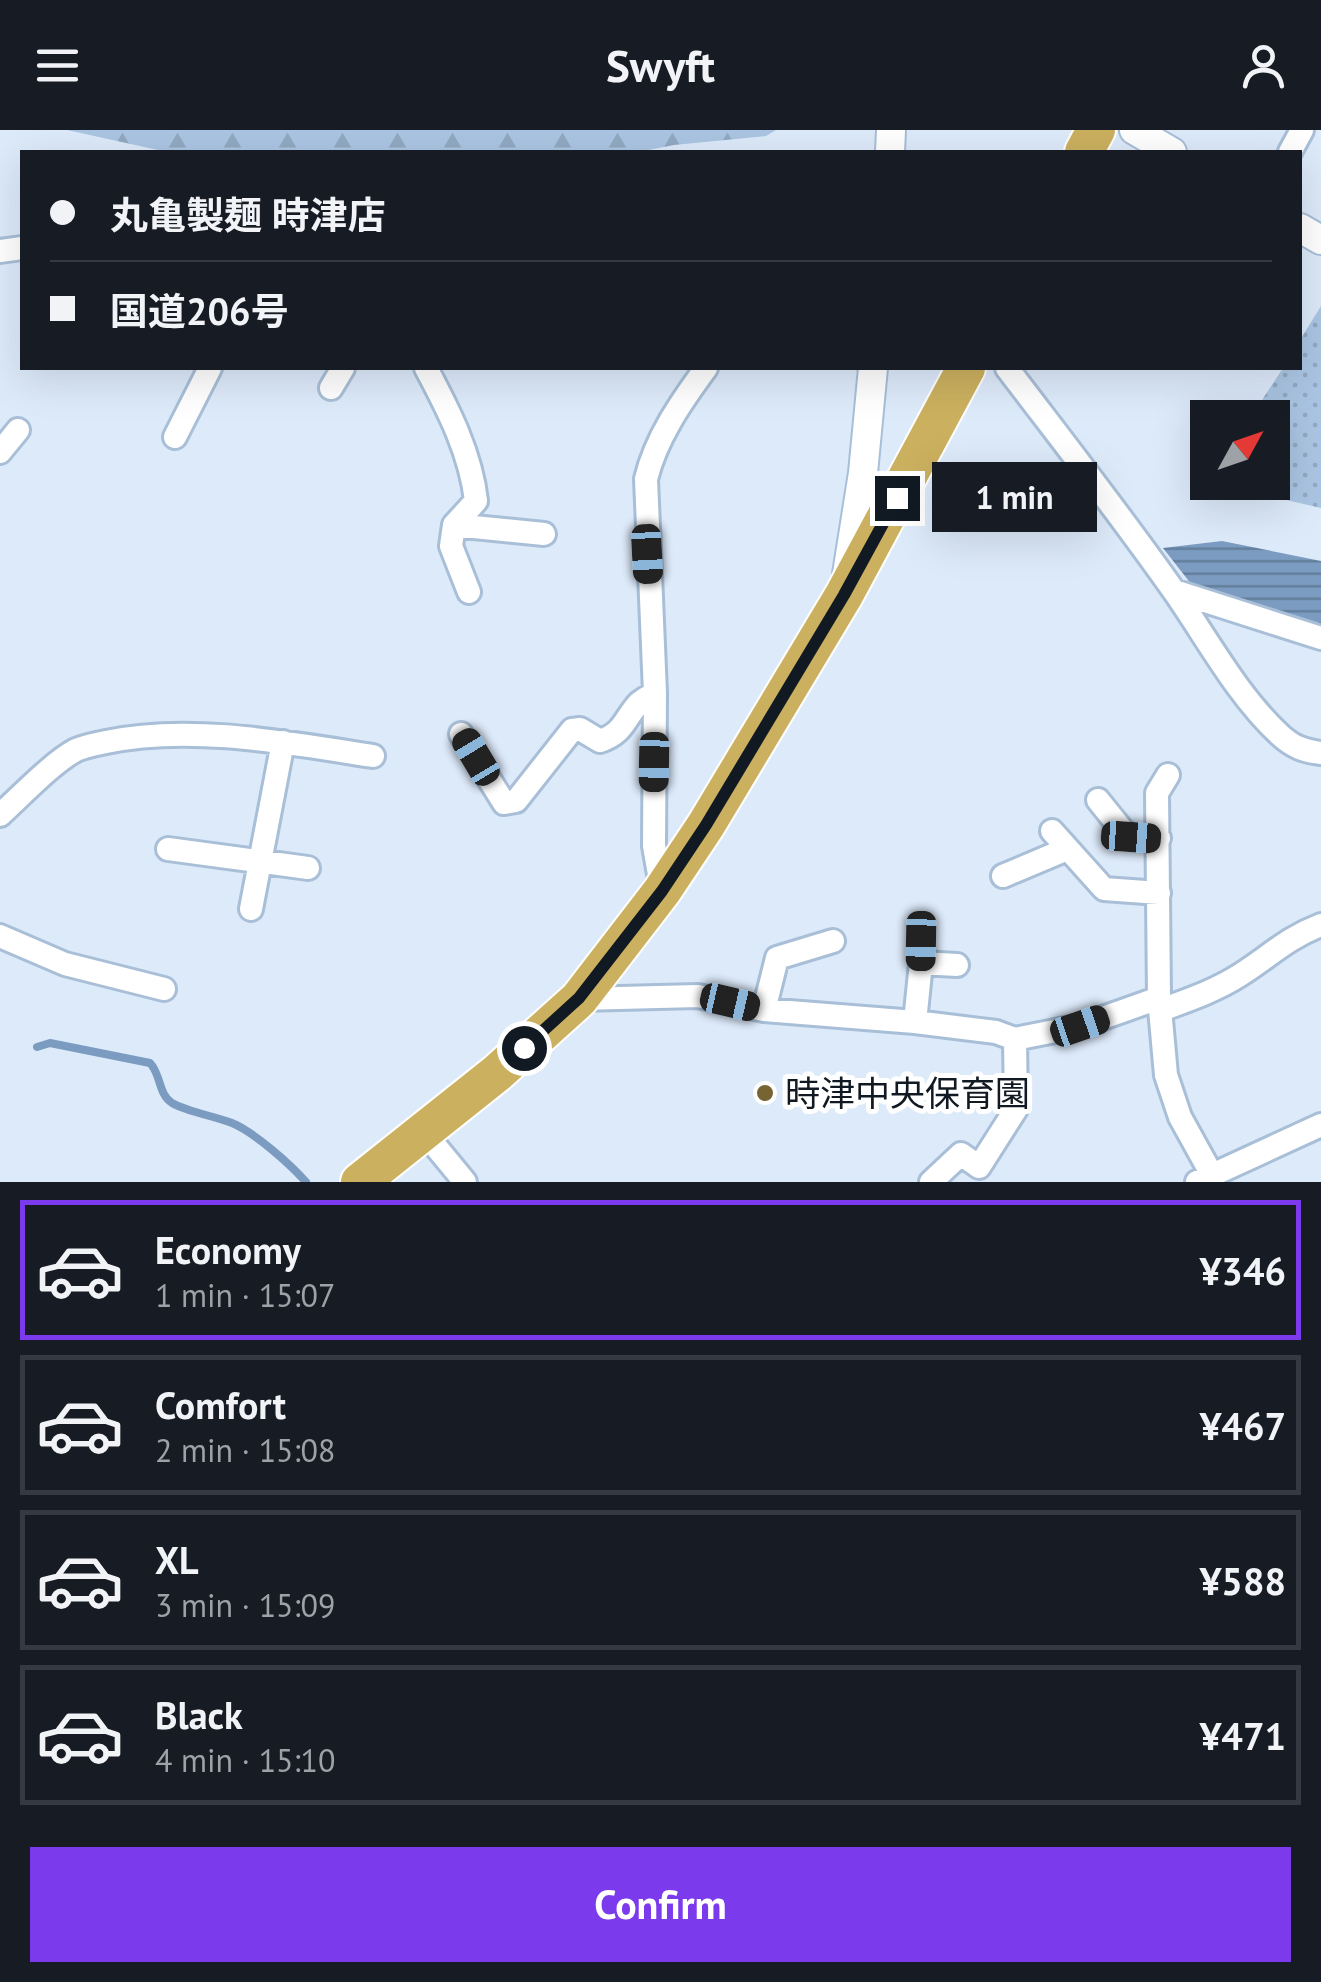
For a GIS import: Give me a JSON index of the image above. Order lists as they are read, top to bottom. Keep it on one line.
{"places":["時津中央保育園"],"north":"top right","page":{"header":"Swyft","banner":["丸亀製麺 時津店","国道206号"],"bubble":"1 min","list":[{"name":"Economy","note":"1 min · 15:07","value":"¥346"},{"name":"Comfort","note":"2 min · 15:08","value":"¥467"},{"name":"XL","note":"3 min · 15:09","value":"¥588"},{"name":"Black","note":"4 min · 15:10","value":"¥471"}],"buttons":"Confirm"}}
